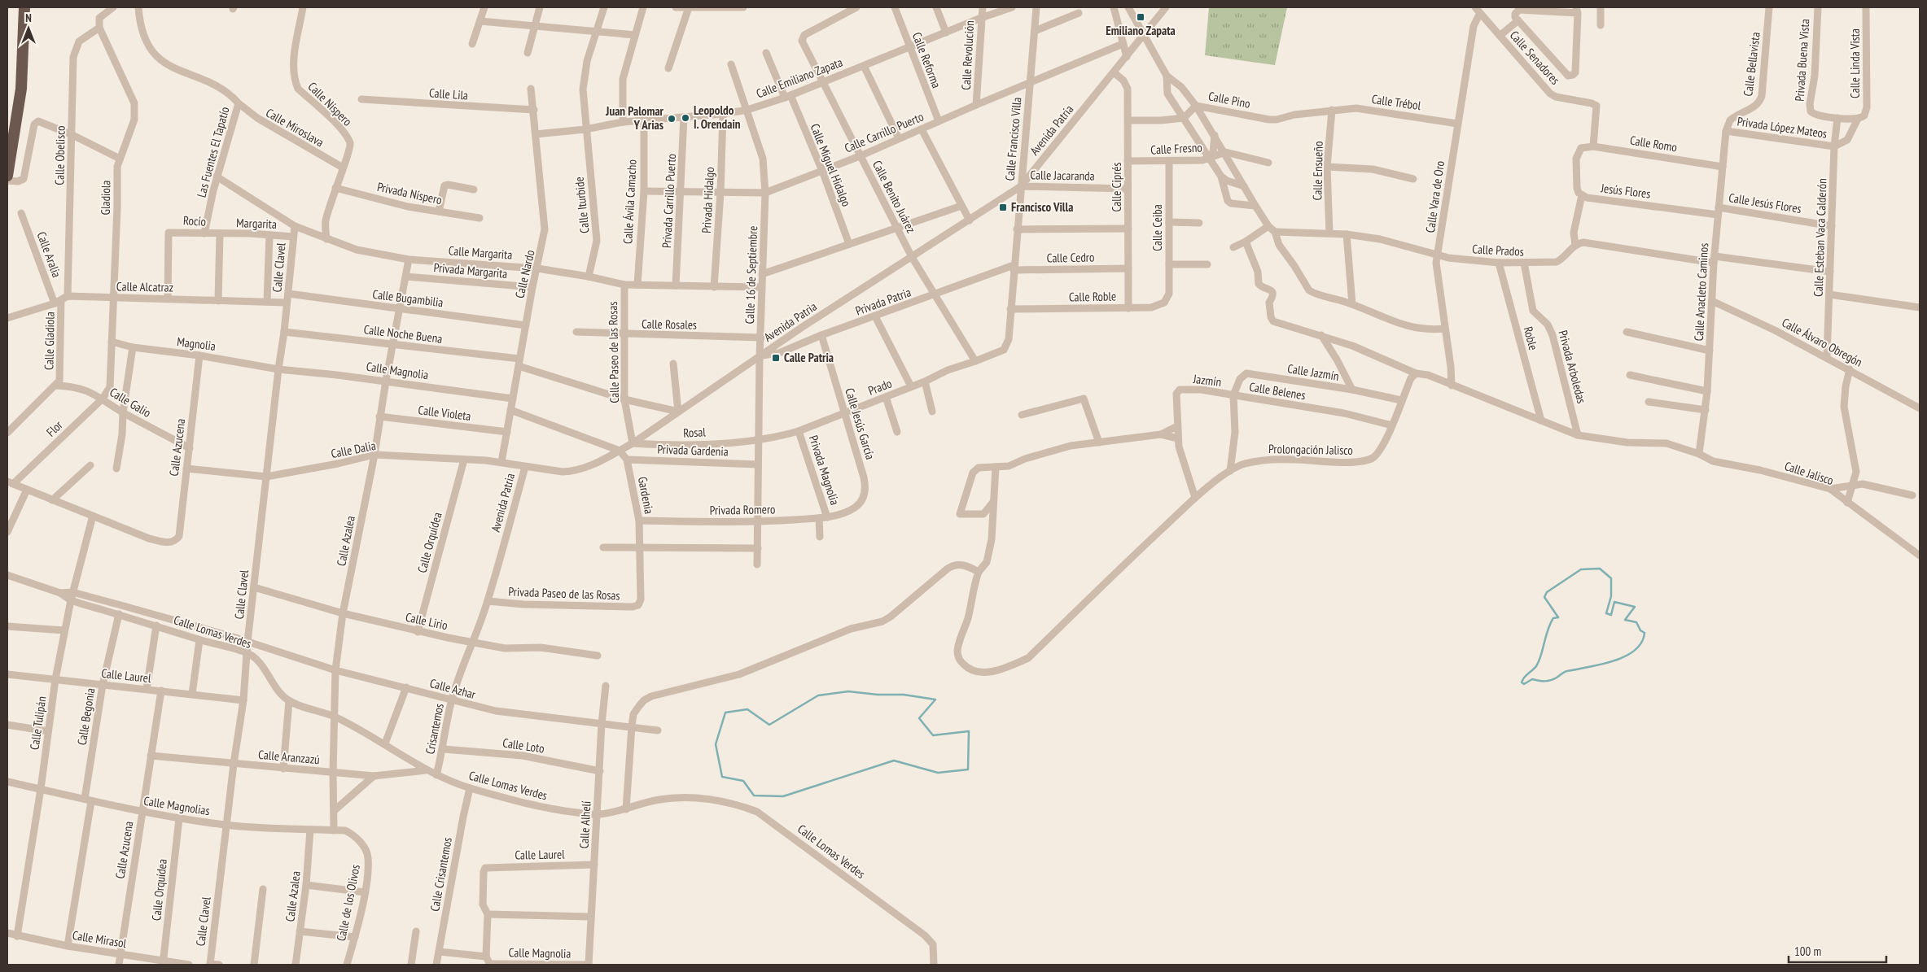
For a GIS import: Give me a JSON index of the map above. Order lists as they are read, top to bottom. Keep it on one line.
{"streets":{"street":["Calle Revolución","Calle Senadores","Calle Reforma","Privada Buena Vista","Calle Linda Vista","Calle Bellavista","Calle Emiliano Zapata","Calle Lila","Calle Pino","Calle Trébol","Calle Níspero","Calle Miroslava","Privada López Mateos","Avenida Patria","Calle Carrillo Puerto","Calle Francisco Villa","Calle Romo","Calle Fresno","Las Fuentes El Tapatío","Calle Obelisco","Calle Miguel Hidalgo","Calle Ensueño","Calle Jacaranda","Calle Ciprés","Jesús Flores","Privada Níspero","Calle Benito Juárez","Calle Vara de Oro","Gladiola","Privada Hidalgo","Privada Carrillo Puerto","Calle Ávila Camacho","Calle Jesús Flores","Calle Iturbide","Rocío","Margarita","Calle Ceiba","Calle Esteban Vaca Calderón","Calle Prados","Calle Margarita","Calle Aralia","Calle Cedro","Calle Clavel","Privada Margarita","Calle Nardo","Calle 16 de Septiembre","Calle Alcatraz","Calle Anacleto Caminos","Calle Roble","Calle Bugambilia","Privada Patria","Calle Rosales","Calle Noche Buena","Roble","Calle Gladiola","Calle Álvaro Obregón","Magnolia","Calle Paseo de las Rosas","Privada Arboledas","Calle Magnolia","Calle Jazmín","Jazmín","Prado","Calle Belenes","Calle Galio","Calle Violeta","Calle Jesús García","Flor","Rosal","Calle Azucena","Calle Dalia","Prolongación Jalisco","Privada Gardenia","Privada Magnolia","Calle Jalisco","Gardenia","Privada Romero","Calle Azalea","Calle Orquídea","Privada Paseo de las Rosas","Calle Lirio","Calle Lomas Verdes","Calle Laurel","Calle Azhar","Calle Begonia","Calle Tulipán","Crisantemos","Calle Loto","Calle Aranzazú","Calle Magnolias","Calle Alhelí","Calle Crisantemos","Calle de los Olivos","Calle Mirasol"]},"crossings":[["Calle Revolución","Calle Emiliano Zapata"],["Calle Revolución","Calle Carrillo Puerto"],["Calle Senadores","Calle Romo"],["Calle Senadores","Calle Vara de Oro"],["Calle Reforma","Calle Emiliano Zapata"],["Calle Reforma","Calle Carrillo Puerto"],["Privada Buena Vista","Calle Esteban Vaca Calderón"],["Calle Linda Vista","Privada López Mateos"],["Calle Linda Vista","Calle Esteban Vaca Calderón"],["Calle Bellavista","Privada López Mateos"],["Calle Bellavista","Calle Anacleto Caminos"],["Calle Emiliano Zapata","Calle Miguel Hidalgo"],["Calle Emiliano Zapata","Calle Benito Juárez"],["Calle Emiliano Zapata","Privada Hidalgo"],["Calle Emiliano Zapata","Privada Carrillo Puerto"],["Calle Emiliano Zapata","Calle Ávila Camacho"],["Calle Emiliano Zapata","Calle Iturbide"],["Calle Emiliano Zapata","Calle Nardo"],["Calle Emiliano Zapata","Calle 16 de Septiembre"],["Calle Lila","Calle Nardo"],["Calle Pino","Calle Trébol"],["Calle Pino","Calle Ensueño"],["Calle Trébol","Calle Ensueño"],["Calle Trébol","Calle Vara de Oro"],["Calle Níspero","Calle Miroslava"],["Calle Níspero","Privada Níspero"],["Calle Níspero","Calle Margarita"],["Calle Miroslava","Las Fuentes El Tapatío"],["Privada López Mateos","Calle Esteban Vaca Calderón"],["Privada López Mateos","Calle Anacleto Caminos"],["Avenida Patria","Calle Francisco Villa"],["Avenida Patria","Calle Jacaranda"],["Avenida Patria","Calle Ciprés"],["Avenida Patria","Calle Benito Juárez"],["Avenida Patria","Calle 16 de Septiembre"],["Avenida Patria","Privada Patria"],["Avenida Patria","Calle Noche Buena"],["Avenida Patria","Calle Paseo de las Rosas"],["Avenida Patria","Rosal"],["Avenida Patria","Calle Dalia"],["Avenida Patria","Gardenia"],["Avenida Patria","Privada Paseo de las Rosas"],["Avenida Patria","Calle Lirio"],["Avenida Patria","Crisantemos"],["Calle Carrillo Puerto","Calle Francisco Villa"],["Calle Carrillo Puerto","Calle Miguel Hidalgo"],["Calle Carrillo Puerto","Calle Benito Juárez"],["Calle Carrillo Puerto","Privada Hidalgo"],["Calle Carrillo Puerto","Privada Carrillo Puerto"],["Calle Carrillo Puerto","Calle Ávila Camacho"],["Calle Carrillo Puerto","Calle 16 de Septiembre"],["Calle Francisco Villa","Calle Jacaranda"],["Calle Francisco Villa","Calle Cedro"],["Calle Francisco Villa","Calle Roble"],["Calle Francisco Villa","Privada Patria"],["Calle Francisco Villa","Prado"],["Calle Romo","Jesús Flores"],["Calle Romo","Calle Anacleto Caminos"],["Calle Fresno","Calle Ciprés"],["Calle Fresno","Calle Ceiba"],["Las Fuentes El Tapatío","Rocío"],["Las Fuentes El Tapatío","Calle Margarita"],["Calle Obelisco","Gladiola"],["Calle Obelisco","Calle Aralia"],["Calle Obelisco","Calle Alcatraz"],["Calle Obelisco","Calle Gladiola"],["Calle Ensueño","Calle Prados"],["Calle Jacaranda","Calle Ciprés"],["Calle Ciprés","Calle Cedro"],["Calle Ciprés","Calle Roble"],["Jesús Flores","Calle Jesús Flores"],["Jesús Flores","Calle Anacleto Caminos"],["Calle Benito Juárez","Privada Patria"],["Calle Benito Juárez","Prado"],["Calle Vara de Oro","Calle Prados"],["Gladiola","Calle Alcatraz"],["Gladiola","Magnolia"],["Gladiola","Flor"],["Privada Hidalgo","Calle Margarita"],["Privada Carrillo Puerto","Calle Margarita"],["Calle Ávila Camacho","Calle Margarita"],["Calle Jesús Flores","Calle Esteban Vaca Calderón"],["Calle Jesús Flores","Calle Anacleto Caminos"],["Calle Iturbide","Calle Margarita"],["Rocío","Margarita"],["Rocío","Calle Alcatraz"],["Margarita","Calle Clavel"],["Calle Ceiba","Calle Roble"],["Calle Esteban Vaca Calderón","Calle Álvaro Obregón"],["Calle Prados","Roble"],["Calle Prados","Privada Arboledas"],["Calle Margarita","Calle Clavel"],["Calle Margarita","Calle Nardo"],["Calle Margarita","Calle 16 de Septiembre"],["Calle Margarita","Calle Paseo de las Rosas"],["Calle Margarita","Calle Azalea"],["Calle Aralia","Calle Alcatraz"],["Calle Aralia","Calle Gladiola"],["Calle Cedro","Privada Patria"],["Calle Clavel","Calle Alcatraz"],["Calle Clavel","Calle Bugambilia"],["Calle Clavel","Calle Noche Buena"],["Calle Clavel","Magnolia"],["Calle Clavel","Calle Magnolia"],["Calle Clavel","Calle Dalia"],["Calle Clavel","Calle Lirio"],["Calle Clavel","Calle Lomas Verdes"],["Calle Clavel","Calle Laurel"],["Calle Clavel","Calle Azhar"],["Calle Clavel","Calle Aranzazú"],["Calle Clavel","Calle Magnolias"],["Privada Margarita","Calle Nardo"],["Privada Margarita","Calle Azalea"],["Calle Nardo","Calle Bugambilia"],["Calle Nardo","Calle Noche Buena"],["Calle Nardo","Calle Magnolia"],["Calle Nardo","Calle Violeta"],["Calle Nardo","Calle Dalia"],["Calle 16 de Septiembre","Privada Patria"],["Calle 16 de Septiembre","Calle Rosales"],["Calle 16 de Septiembre","Prado"],["Calle 16 de Septiembre","Rosal"],["Calle 16 de Septiembre","Privada Gardenia"],["Calle 16 de Septiembre","Privada Romero"],["Calle Alcatraz","Calle Gladiola"],["Calle Anacleto Caminos","Calle Álvaro Obregón"],["Calle Anacleto Caminos","Calle Jalisco"],["Calle Bugambilia","Calle Azalea"],["Privada Patria","Calle Jesús García"],["Calle Rosales","Calle Paseo de las Rosas"],["Calle Noche Buena","Calle Paseo de las Rosas"],["Calle Noche Buena","Calle Azalea"],["Calle Gladiola","Calle Galio"],["Magnolia","Calle Magnolia"],["Magnolia","Calle Azucena"],["Calle Paseo de las Rosas","Rosal"],["Calle Magnolia","Calle Azalea"],["Calle Magnolia","Calle Alhelí"],["Calle Jazmín","Jazmín"],["Calle Jazmín","Calle Belenes"],["Calle Jazmín","Prolongación Jalisco"],["Jazmín","Calle Belenes"],["Prado","Calle Jesús García"],["Prado","Rosal"],["Prado","Privada Magnolia"],["Calle Belenes","Prolongación Jalisco"],["Calle Galio","Flor"],["Calle Galio","Calle Azucena"],["Calle Violeta","Calle Azalea"],["Calle Jesús García","Privada Romero"],["Calle Azucena","Calle Dalia"],["Calle Azucena","Calle Laurel"],["Calle Azucena","Calle Tulipán"],["Calle Azucena","Calle Aranzazú"],["Calle Azucena","Calle Magnolias"],["Calle Azucena","Calle Mirasol"],["Calle Dalia","Calle Azalea"],["Calle Dalia","Calle Orquídea"],["Privada Gardenia","Gardenia"],["Privada Magnolia","Privada Romero"],["Gardenia","Privada Romero"],["Gardenia","Privada Paseo de las Rosas"],["Calle Azalea","Calle Lirio"],["Calle Azalea","Calle Lomas Verdes"],["Calle Azalea","Calle Azhar"],["Calle Azalea","Calle Aranzazú"],["Calle Azalea","Calle Magnolias"],["Calle Orquídea","Calle Lirio"],["Calle Orquídea","Calle Magnolias"],["Calle Orquídea","Calle Mirasol"],["Calle Lirio","Crisantemos"],["Calle Lomas Verdes","Calle Azhar"],["Calle Lomas Verdes","Calle Begonia"],["Calle Lomas Verdes","Calle Tulipán"],["Calle Lomas Verdes","Crisantemos"],["Calle Lomas Verdes","Calle Aranzazú"],["Calle Lomas Verdes","Calle Alhelí"],["Calle Lomas Verdes","Calle Crisantemos"],["Calle Laurel","Calle Begonia"],["Calle Laurel","Calle Tulipán"],["Calle Laurel","Calle Alhelí"],["Calle Azhar","Crisantemos"],["Calle Azhar","Calle Alhelí"],["Calle Begonia","Calle Magnolias"],["Calle Begonia","Calle Mirasol"],["Calle Tulipán","Calle Magnolias"],["Calle Tulipán","Calle Mirasol"],["Crisantemos","Calle Loto"],["Calle Loto","Calle Alhelí"],["Calle Magnolias","Calle de los Olivos"]],"places":{"transit":["Emiliano Zapata","Francisco Villa","Calle Patria"],"other":["Leopoldo I. Orendain","Juan Palomar Y Arias"]},"scale_bar":"100 m","north":"top"}
